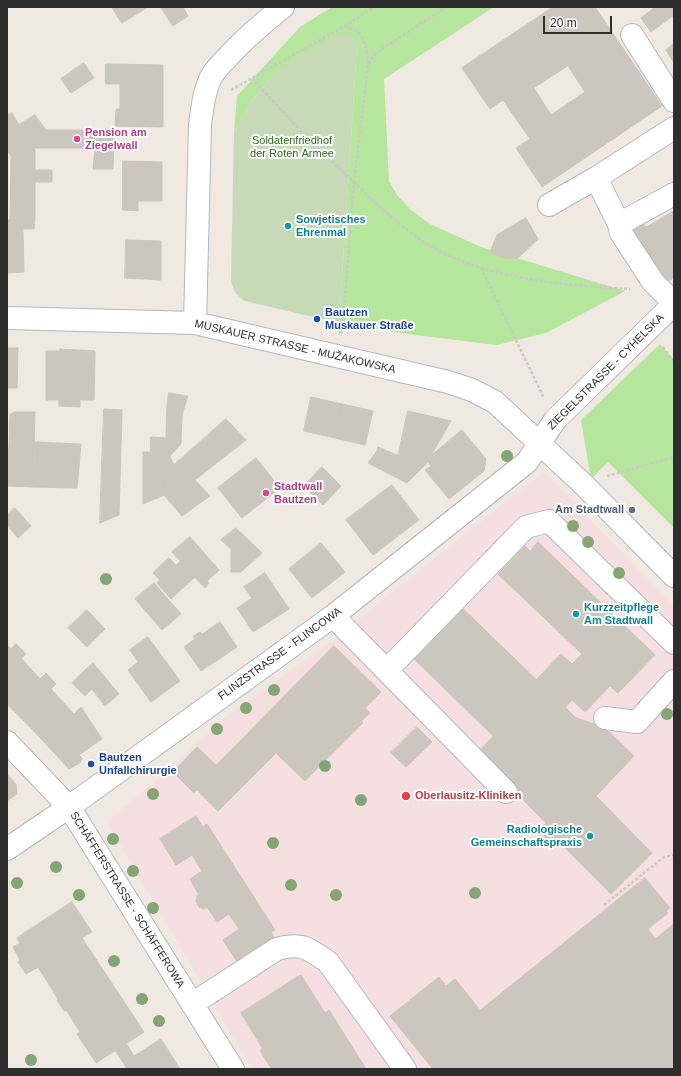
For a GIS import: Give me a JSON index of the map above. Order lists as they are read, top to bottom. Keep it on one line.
{"streets":{"street":["MUSKAUER STRASSE - MUŽAKOWSKA","ZIEGELSTRASSE - CYHELSKA","FLINZSTRASSE - FLINCOWA","SCHÄFFERSTRASSE - SCHÄFFEROWA"]},"crossings":[["MUSKAUER STRASSE - MUŽAKOWSKA","ZIEGELSTRASSE - CYHELSKA"],["MUSKAUER STRASSE - MUŽAKOWSKA","FLINZSTRASSE - FLINCOWA"],["ZIEGELSTRASSE - CYHELSKA","FLINZSTRASSE - FLINCOWA"],["FLINZSTRASSE - FLINCOWA","SCHÄFFERSTRASSE - SCHÄFFEROWA"]],"parks":["Soldatenfriedhof der Roten Armee"],"places":["Pension am Ziegelwall","Sowjetisches Ehrenmal","Bautzen Muskauer Straße","Stadtwall Bautzen","Am Stadtwall","Kurzzeitpflege Am Stadtwall","Bautzen Unfallchirurgie","Oberlausitz-Kliniken","Radiologische Gemeinschaftspraxis"],"scale_bar":"20 m"}
